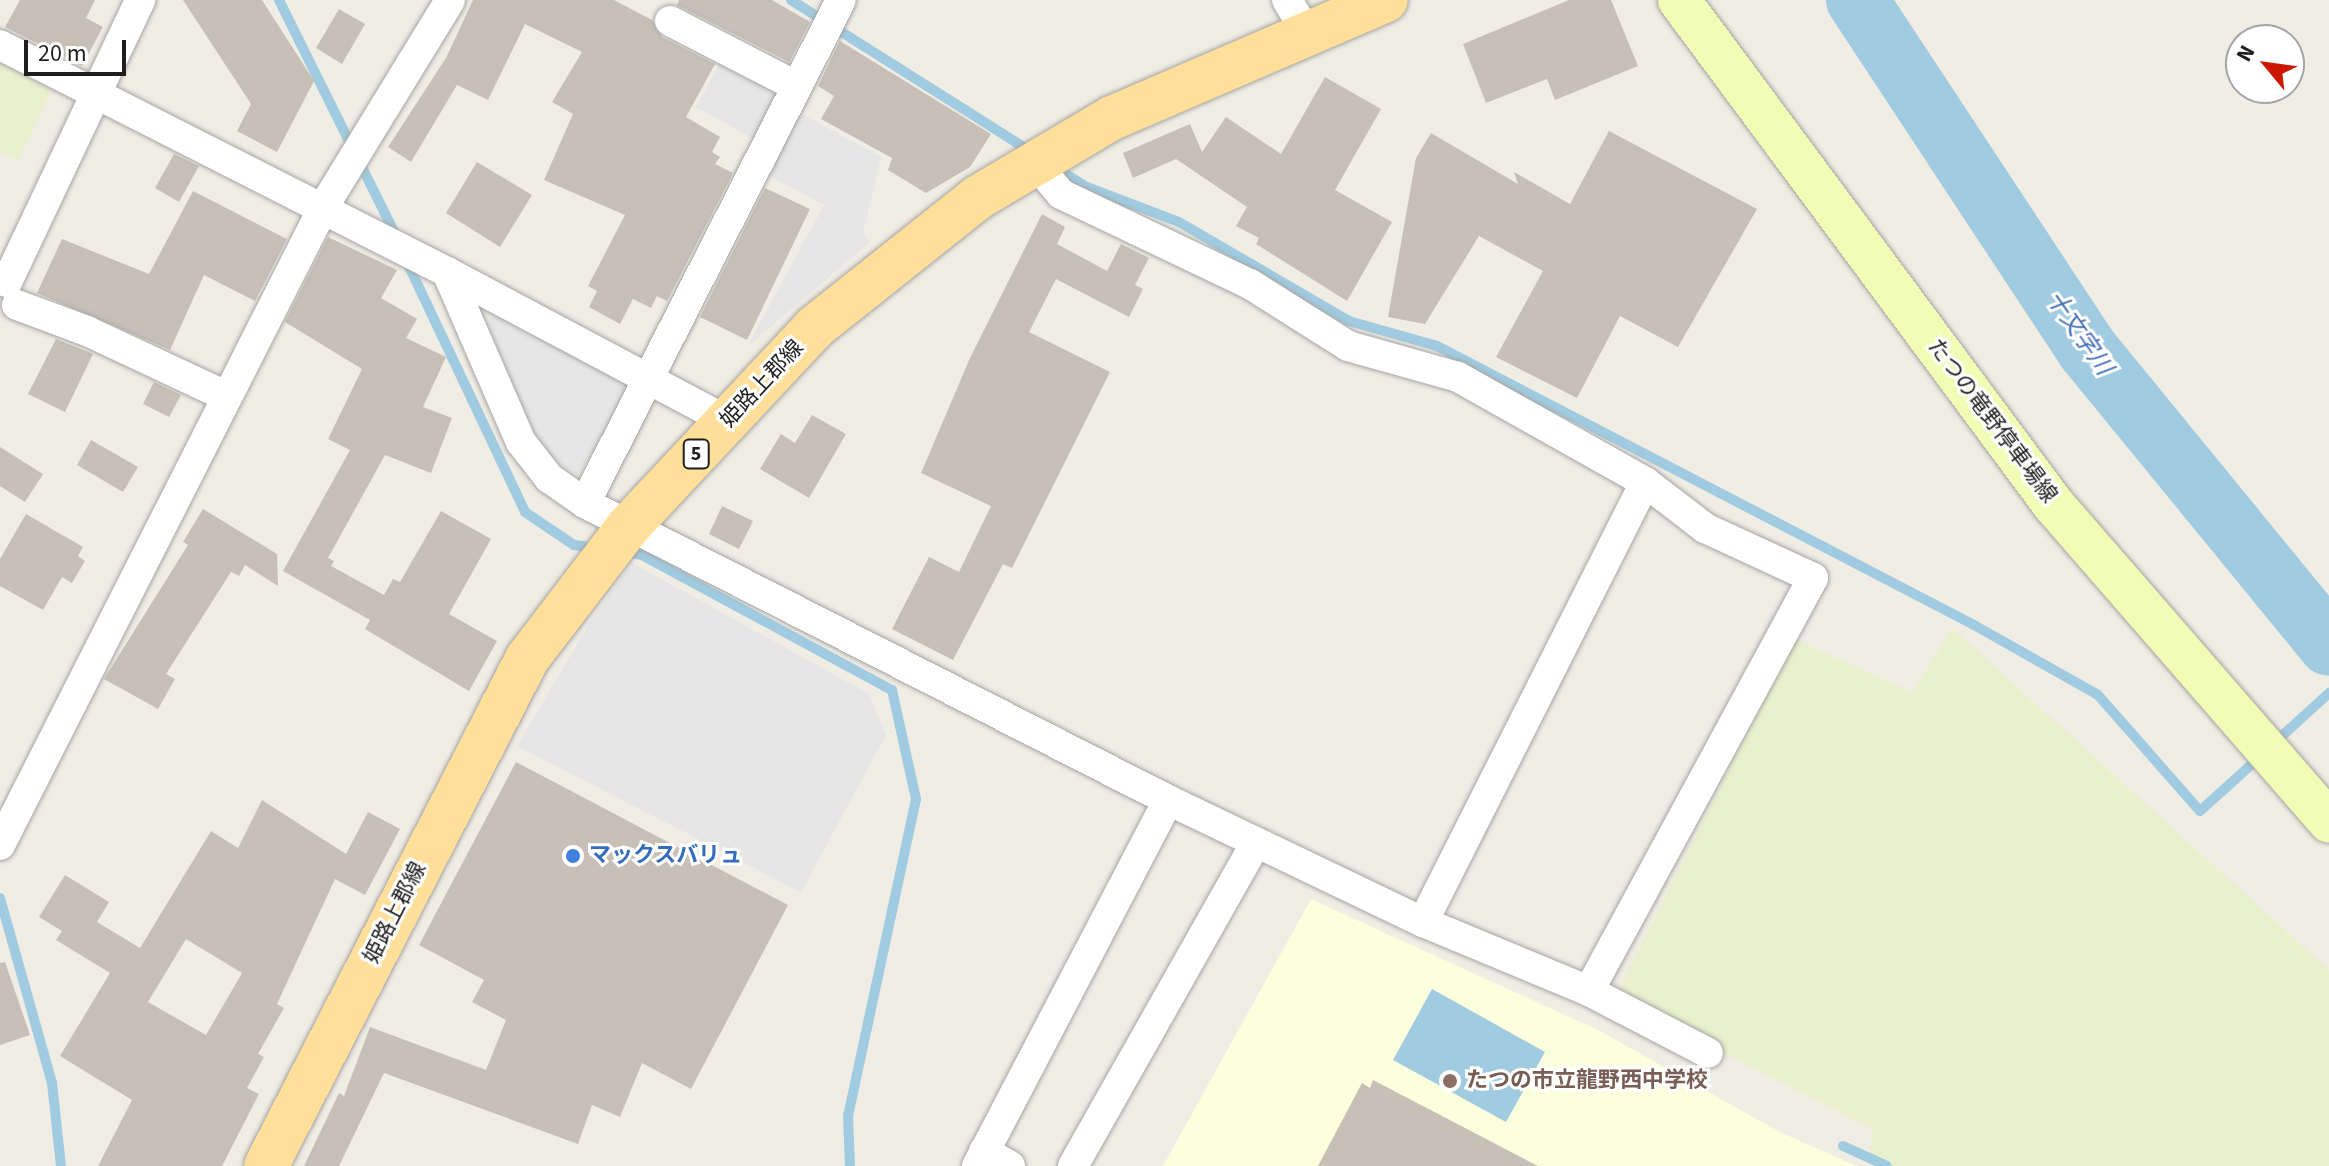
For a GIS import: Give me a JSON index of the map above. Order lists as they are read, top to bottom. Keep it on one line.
{"streets":{"main road":["姫路上郡線","たつの竜野停車場線","5"]},"water":["十文字川"],"places":["マックスバリュ","たつの市立龍野西中学校"],"scale_bar":"20 m","north":"top left"}
